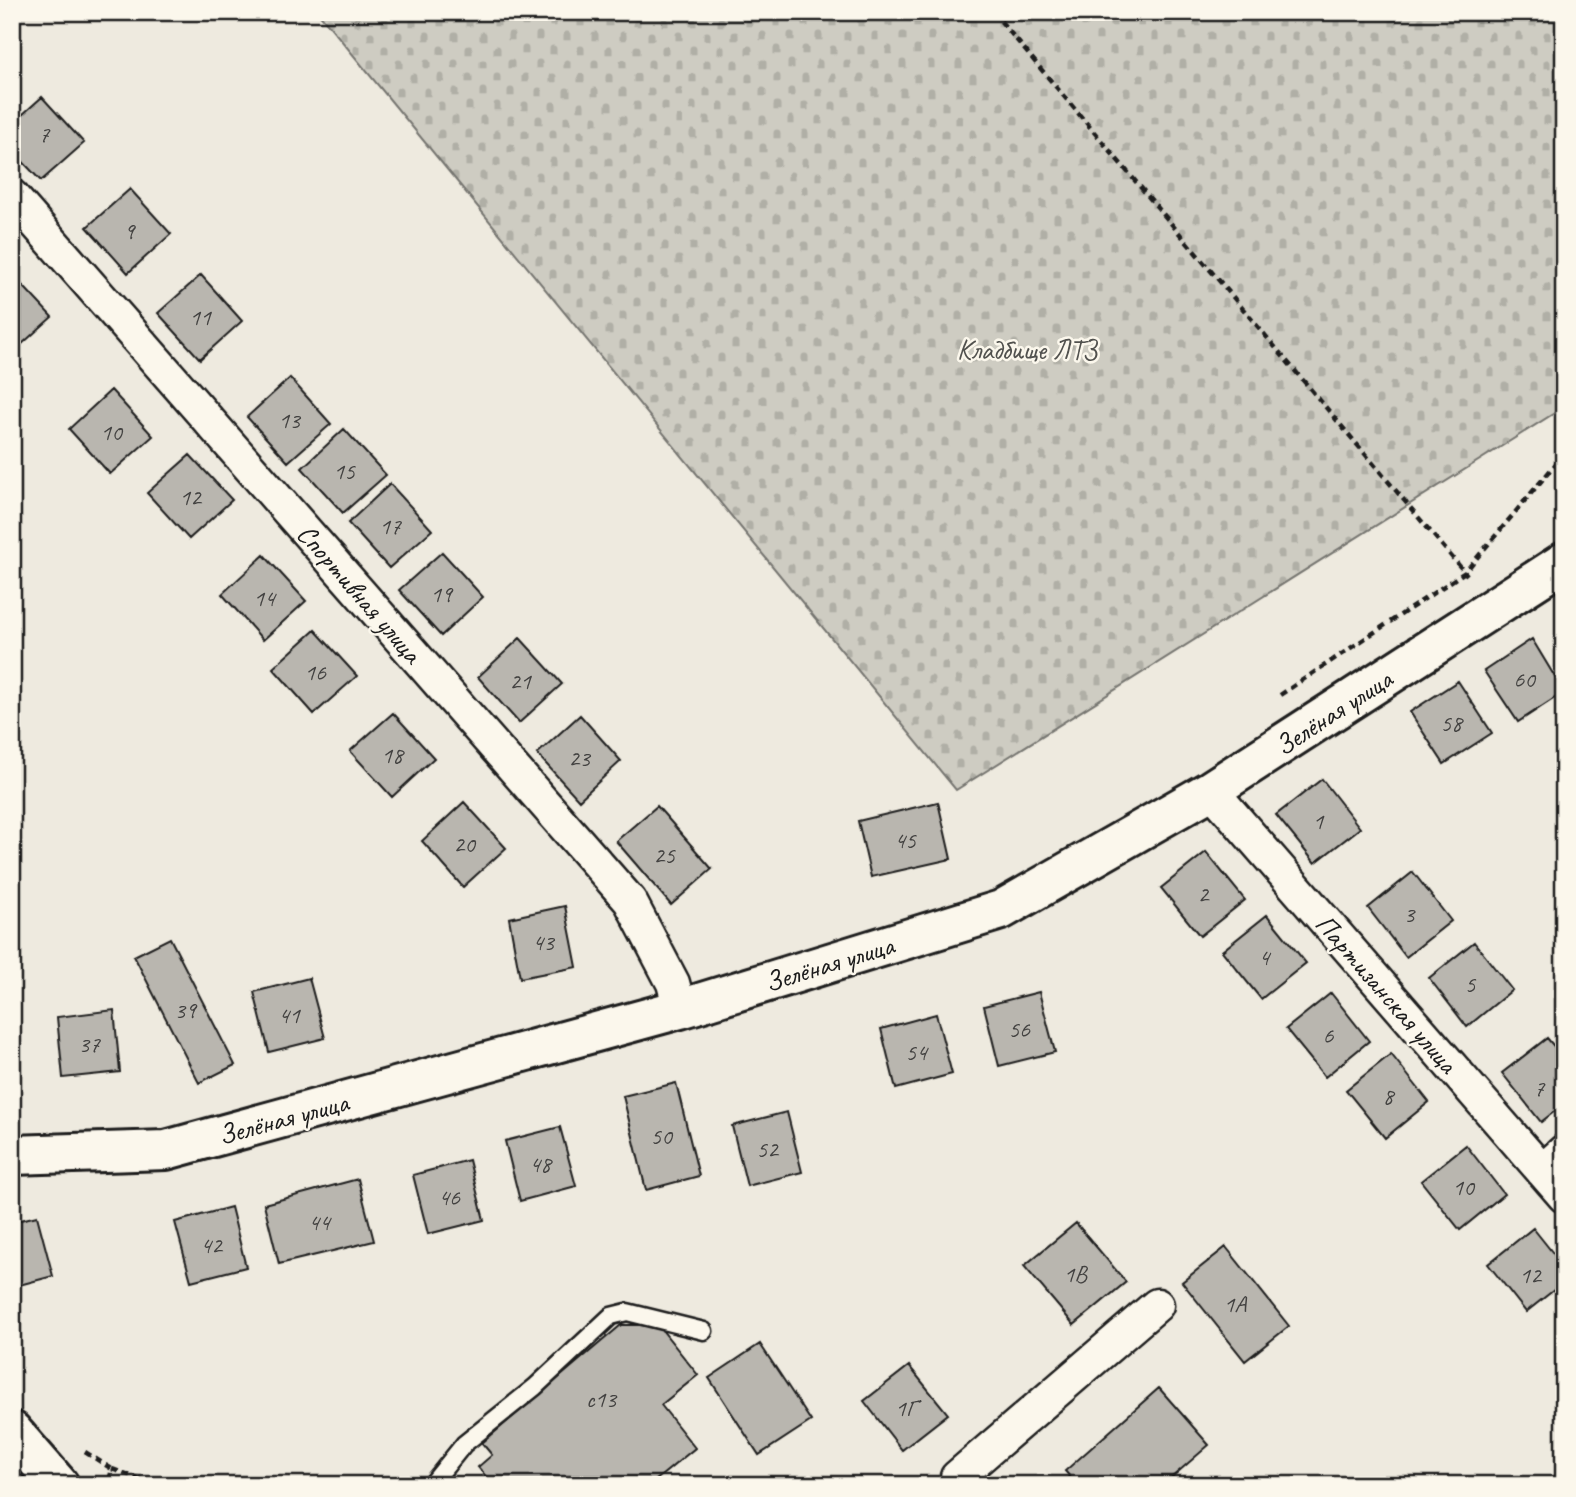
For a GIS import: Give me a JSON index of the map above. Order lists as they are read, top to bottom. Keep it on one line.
{"streets":{"street":["Спортивная улица","Зелёная улица","Партизанская улица"]},"crossings":[["Спортивная улица","Зелёная улица"],["Зелёная улица","Партизанская улица"]],"parks":["Кладбище ЛТЗ"],"house_numbers":["7","9","11","13","10","15","12","17","19","14","16","60","21","58","18","23","1","45","20","25","2","3","43","4","5","39","41","56","6","37","54","7","8","50","52","48","10","46","44","42","1В","12","1А","с13","1Г"]}
